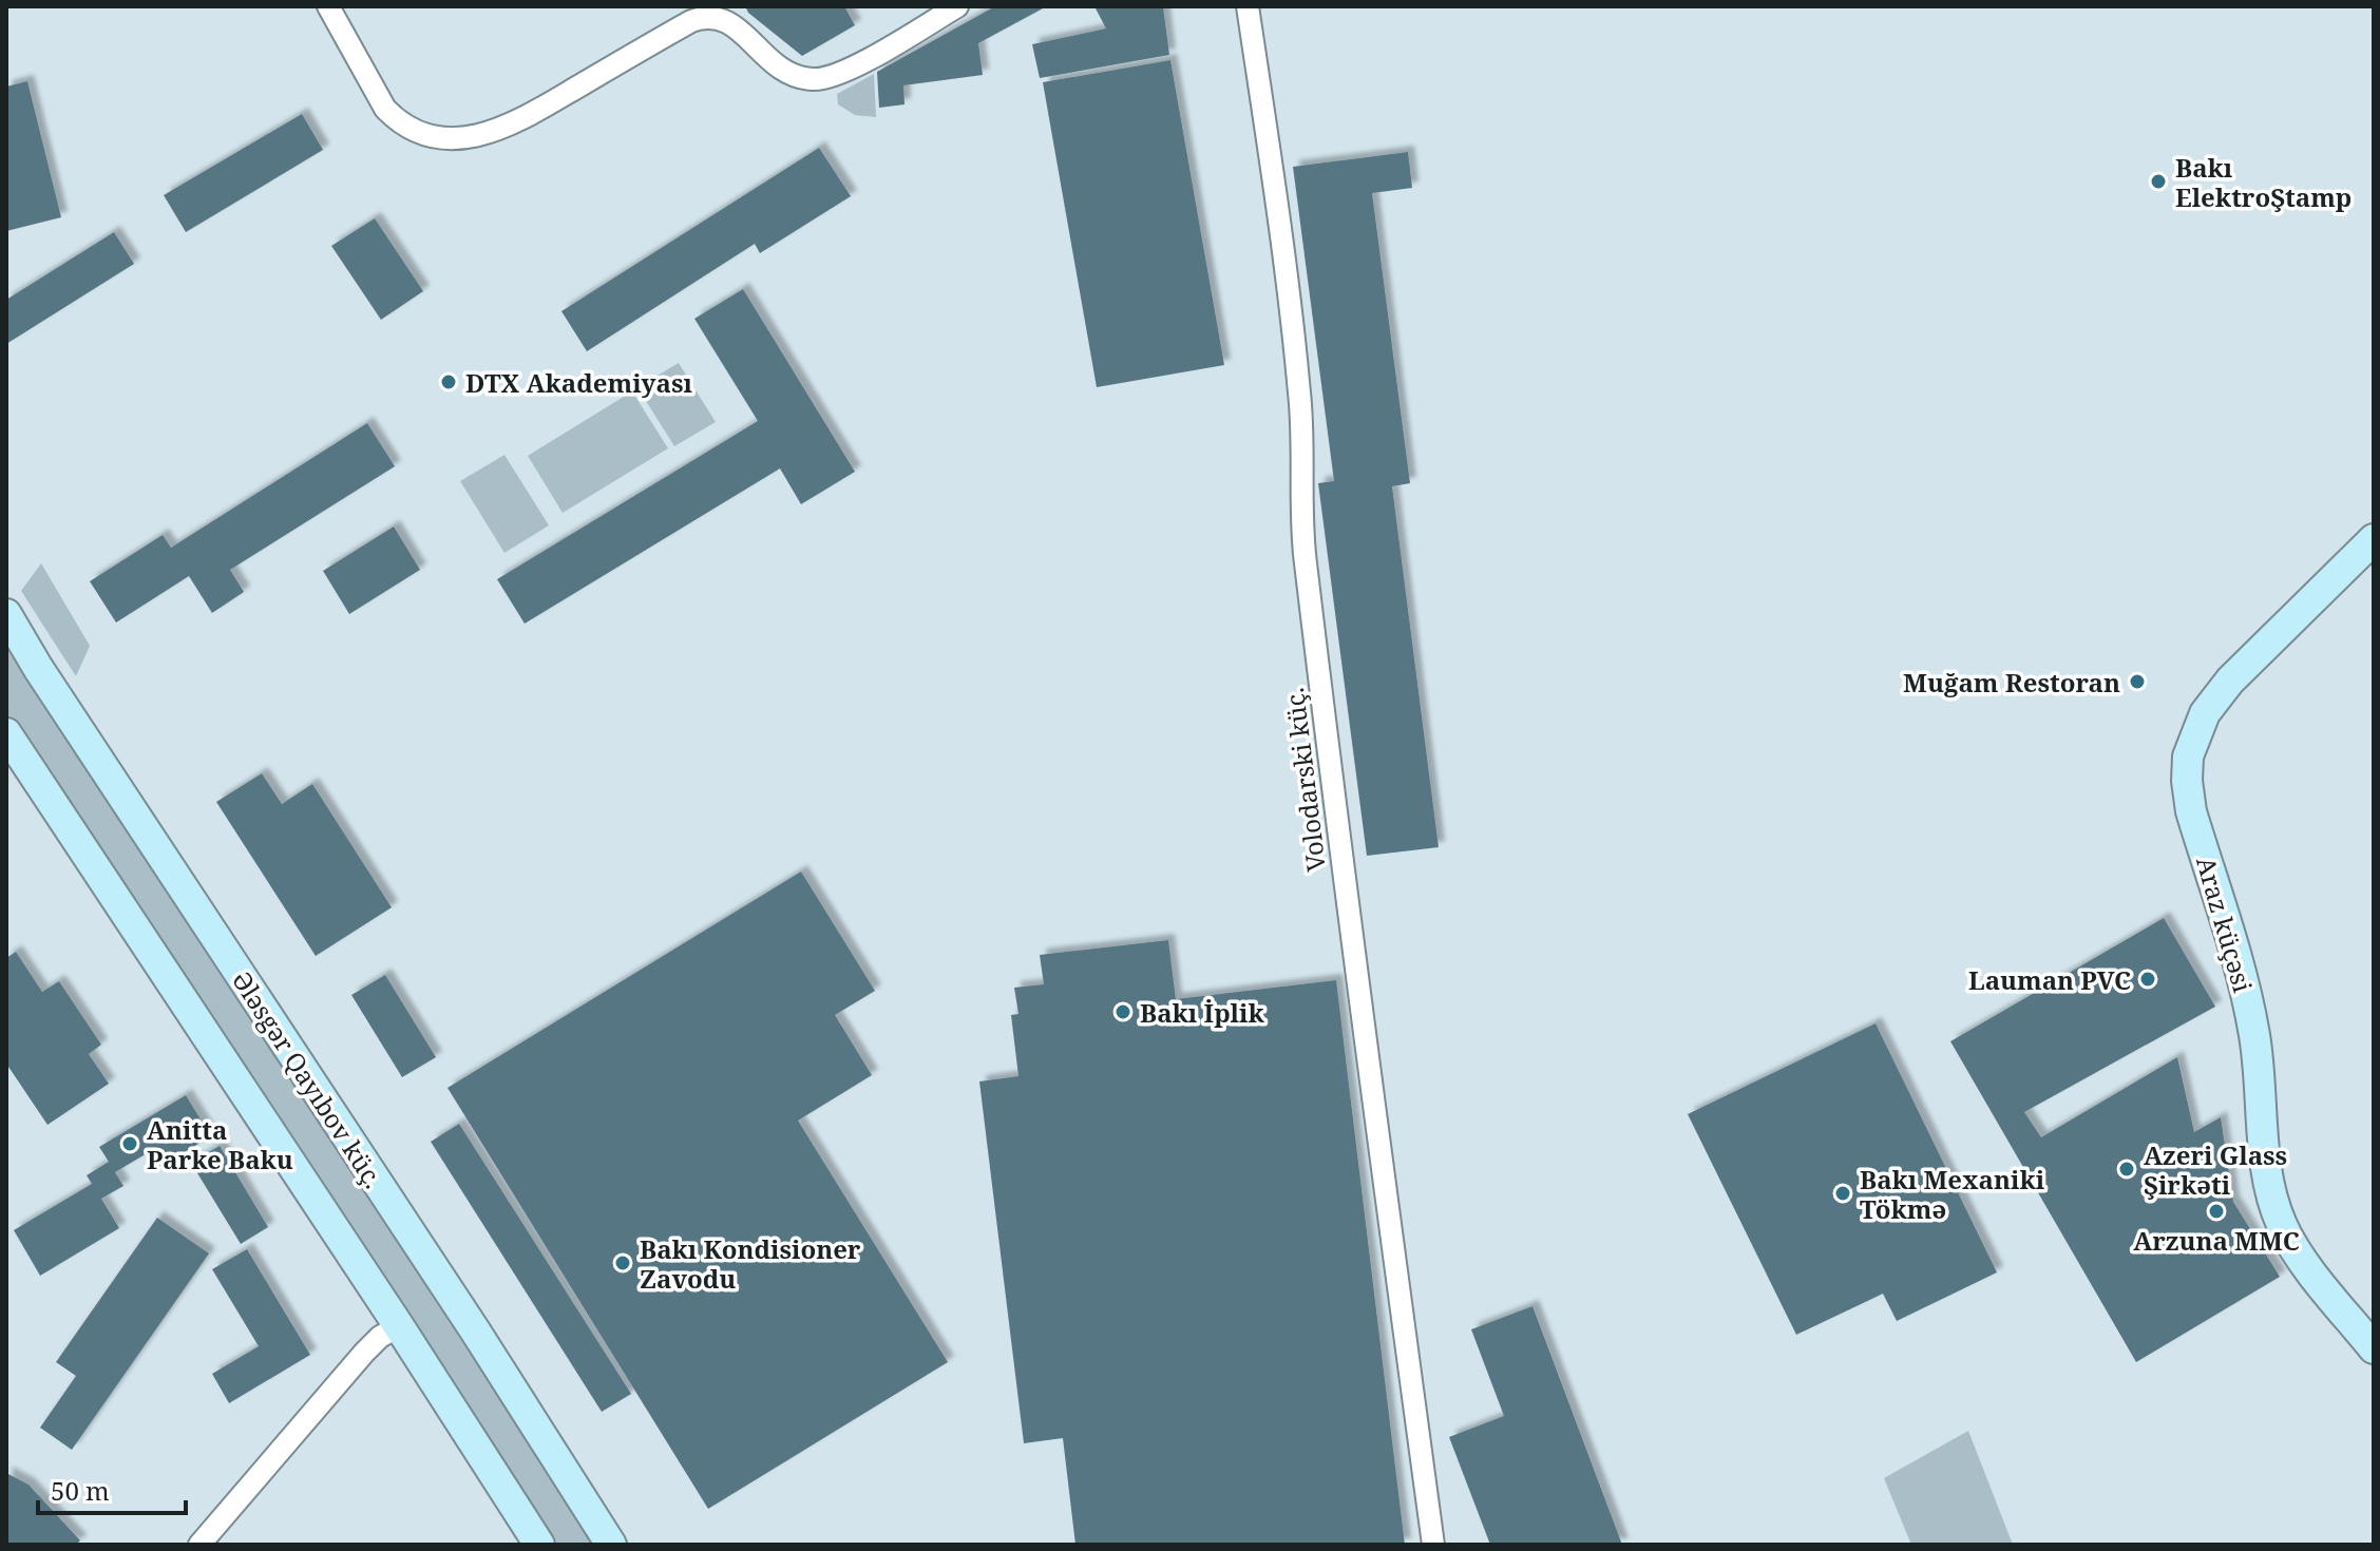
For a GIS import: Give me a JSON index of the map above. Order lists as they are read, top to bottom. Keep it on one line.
{"streets":{"main road":["Araz küçəsi","Ələsgər Qayıbov küç."],"street":["Volodarski küç."]},"places":["Bakı ElektroŞtamp","DTX Akademiyası","Muğam Restoran","Lauman PVC","Bakı İplik","Anitta Parke Baku","Azeri Glass Şirkəti","Bakı Mexaniki Tökmə","Arzuna MMC","Bakı Kondisioner Zavodu"],"scale_bar":"50 m"}
